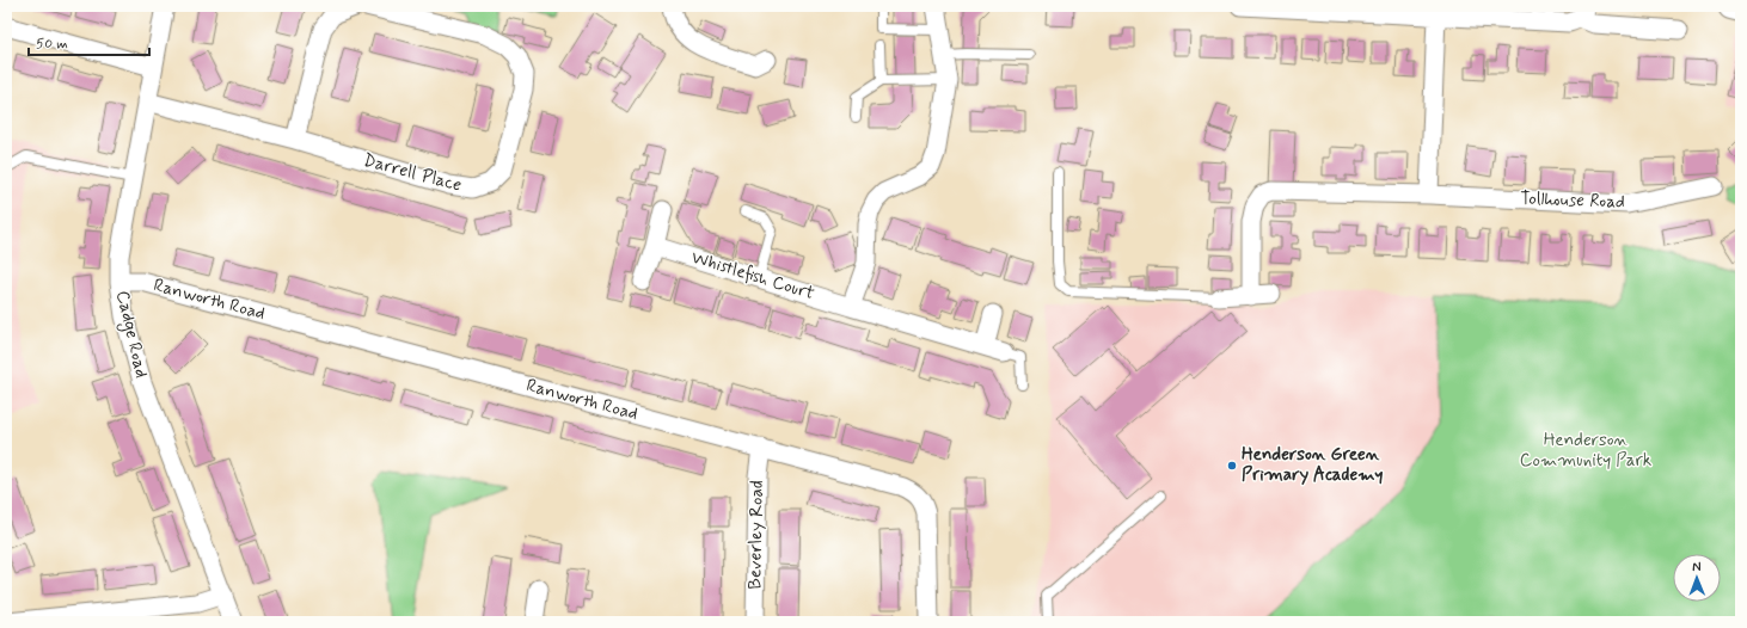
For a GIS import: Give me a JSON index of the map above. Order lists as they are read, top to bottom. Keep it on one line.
{"streets":{"street":["Darrell Place","Tollhouse Road","Whistlefish Court","Ranworth Road","Cadge Road","Beverley Road"]},"crossings":[["Darrell Place","Cadge Road"],["Ranworth Road","Cadge Road"],["Ranworth Road","Beverley Road"]],"parks":["Henderson Community Park"],"places":["Henderson Green Primary Academy"],"scale_bar":"50 m","north":"top"}
